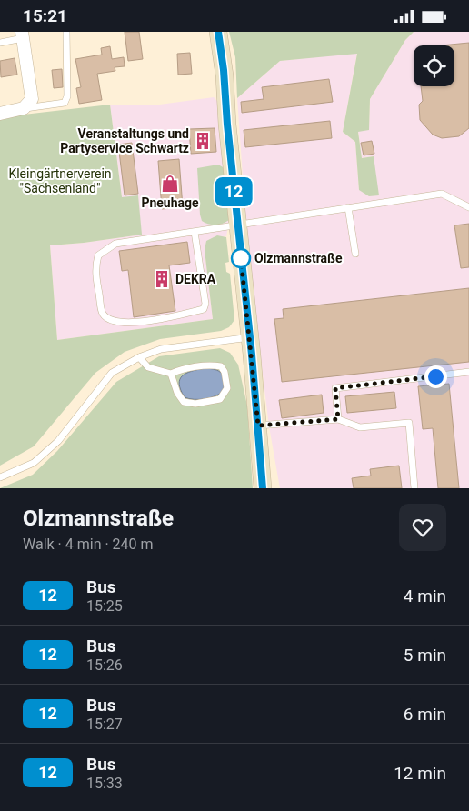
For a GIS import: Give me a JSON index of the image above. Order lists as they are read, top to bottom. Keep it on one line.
{"parks":["Kleingärtnerverein \"Sachsenland\""],"places":{"building":["Veranstaltungs und Partyservice Schwartz","DEKRA"],"shop":["Pneuhage"],"other":["Olzmannstraße"]},"lines":["bus line 12"],"page":{"status":"15:21","on_map":"12","heading":["Olzmannstraße","Walk · 4 min · 240 m"],"list":[{"mark":"12","name":"Bus","note":"15:25","value":"4 min"},{"mark":"12","name":"Bus","note":"15:26","value":"5 min"},{"mark":"12","name":"Bus","note":"15:27","value":"6 min"},{"mark":"12","name":"Bus","note":"15:33","value":"12 min"}]}}
